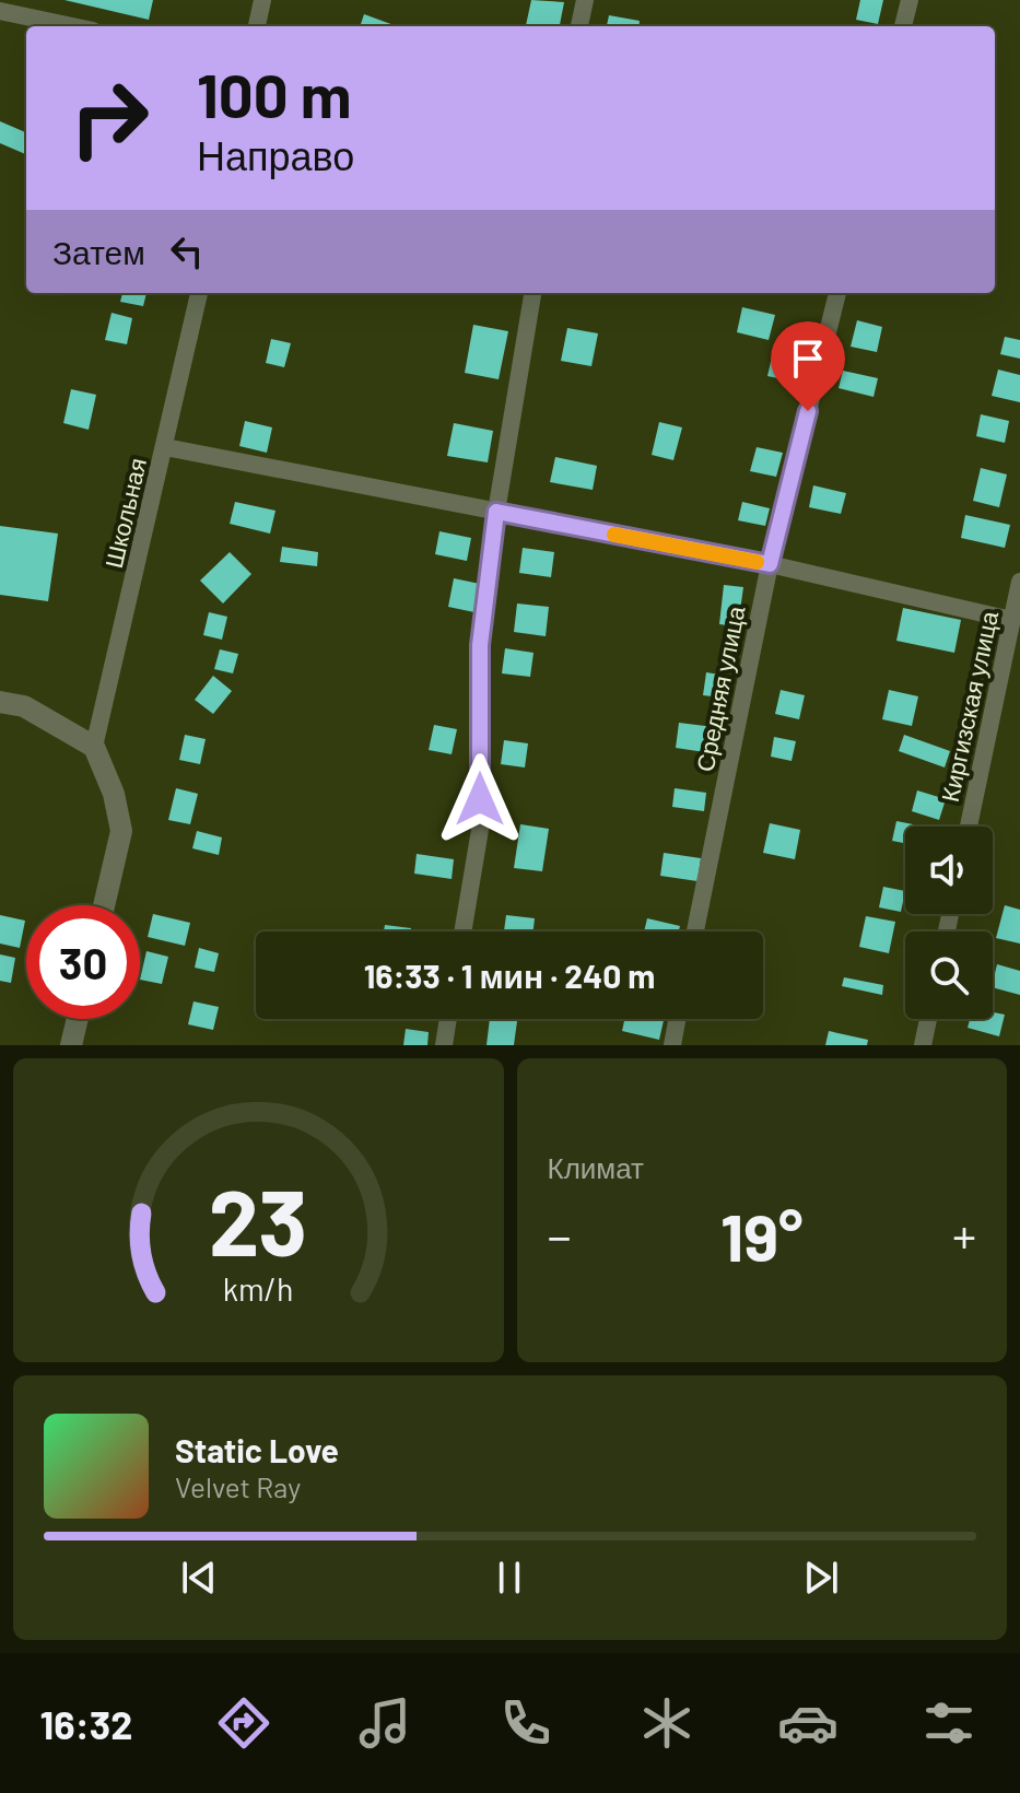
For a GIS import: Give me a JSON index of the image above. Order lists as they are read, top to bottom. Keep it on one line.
{"streets":{"street":["Школьная","Средняя улица","Киргизская улица"]},"page":{"turn":["100 m","Направо"],"then":"Затем","limit":"30","trip":"16:33 · 1 мин · 240 m","tile":"Климат","heat":["−","19°","+"],"song":["Static Love","Velvet Ray"],"tabs":"16:32","gauge":["23","km/h"]}}
